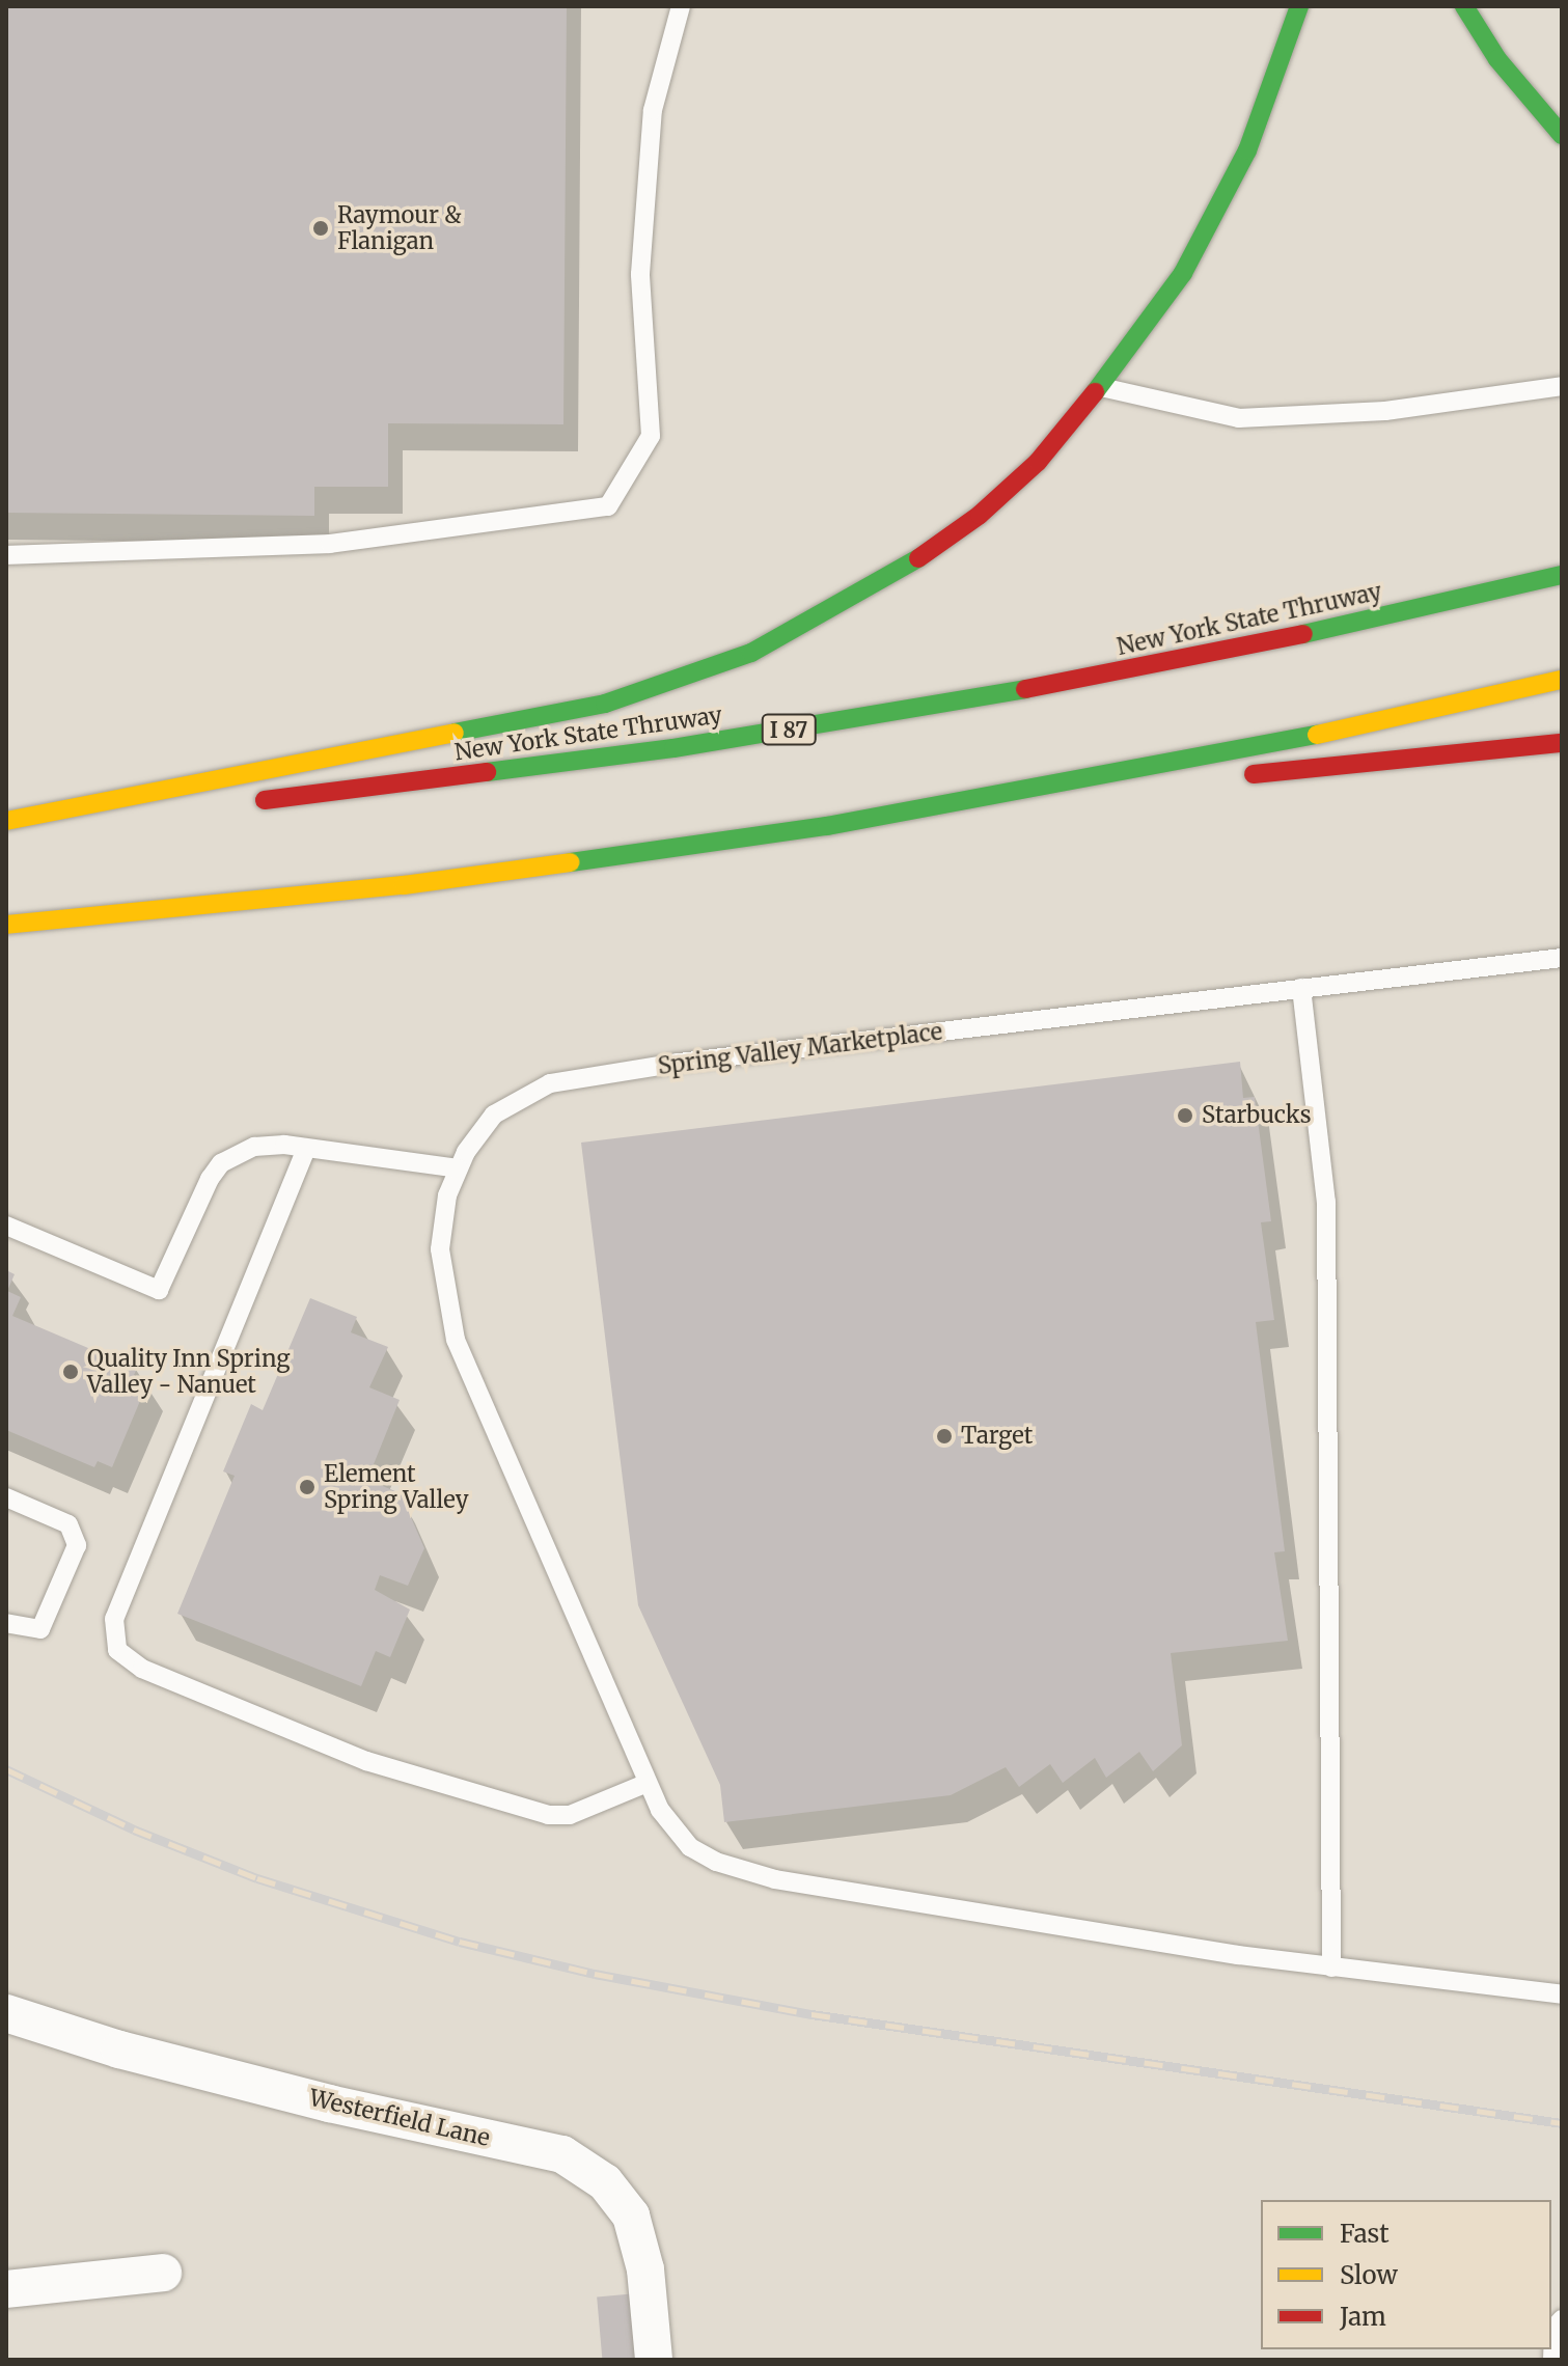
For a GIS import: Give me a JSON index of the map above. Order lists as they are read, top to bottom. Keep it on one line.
{"streets":{"highway":["New York State Thruway","I 87"],"street":["Westerfield Lane"],"lane":["Spring Valley Marketplace"]},"places":["Raymour & Flanigan","Starbucks","Quality Inn Spring Valley - Nanuet","Target","Element Spring Valley"],"legend":["Fast","Slow","Jam"]}
